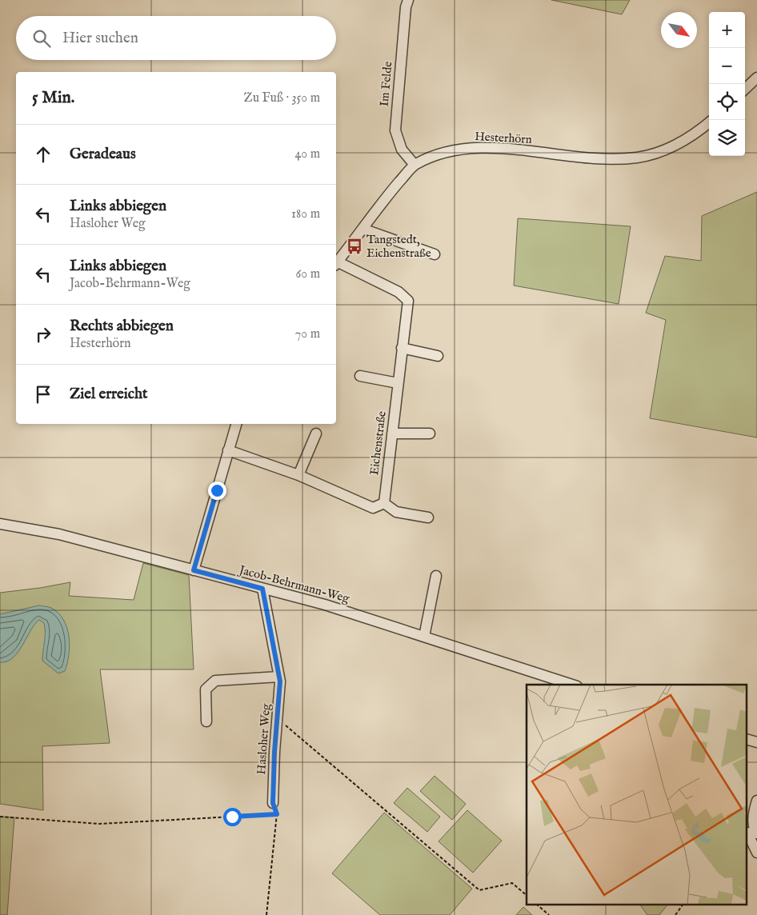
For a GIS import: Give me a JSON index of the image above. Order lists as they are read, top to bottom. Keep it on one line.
{"streets":{"street":["Im Felde","Hesterhörn","Eichenstraße","Jacob-Behrmann-Weg","Hasloher Weg"]},"crossings":[["Im Felde","Hesterhörn"],["Jacob-Behrmann-Weg","Hasloher Weg"]],"places":{"bus stop":["Tangstedt, Eichenstraße"]},"north":"bottom right","page":{"map_buttons":["+","−"],"search":"Hier suchen","heading":["5 Min.","Zu Fuß · 350 m"],"list":[["Geradeaus","40 m"],["Links abbiegen","Hasloher Weg","180 m"],["Links abbiegen","Jacob-Behrmann-Weg","60 m"],["Rechts abbiegen","Hesterhörn","70 m"],"Ziel erreicht"]}}
